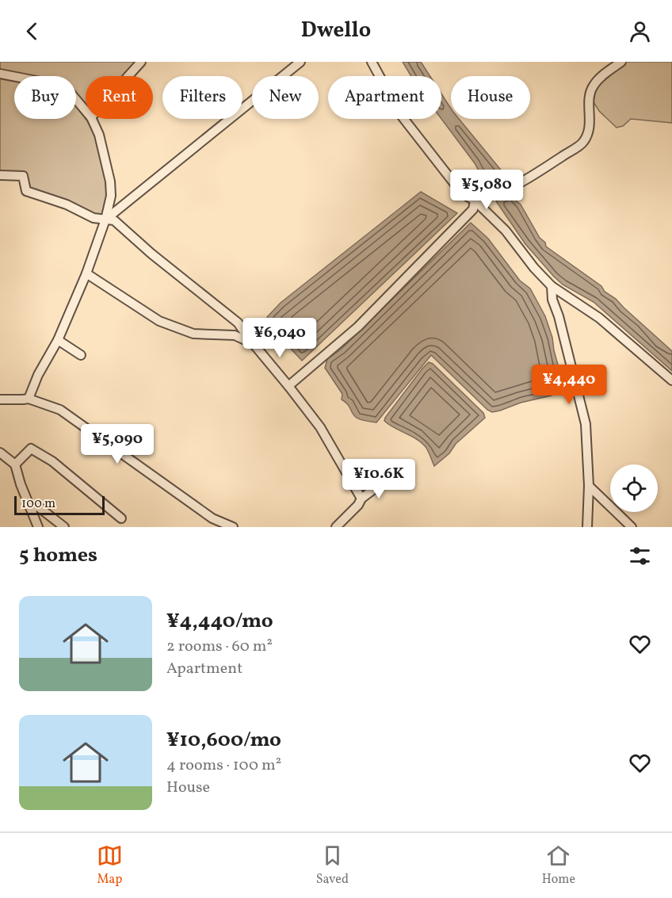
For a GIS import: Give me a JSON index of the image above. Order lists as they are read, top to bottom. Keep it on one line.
{"scale_bar":"100 m","page":{"header":"Dwello","chip":["Buy","Rent","Filters","New","Apartment","House"],"price":["¥5,080","¥6,040","¥4,440","¥5,090","¥10.6K"],"scale":"100 m","heading":"5 homes","list":[{"name":"¥4,440/mo","note":"2 rooms · 60 m² · Apartment"},{"name":"¥10,600/mo","note":"4 rooms · 100 m² · House"}],"tabs":["Map","Saved","Home"]}}
